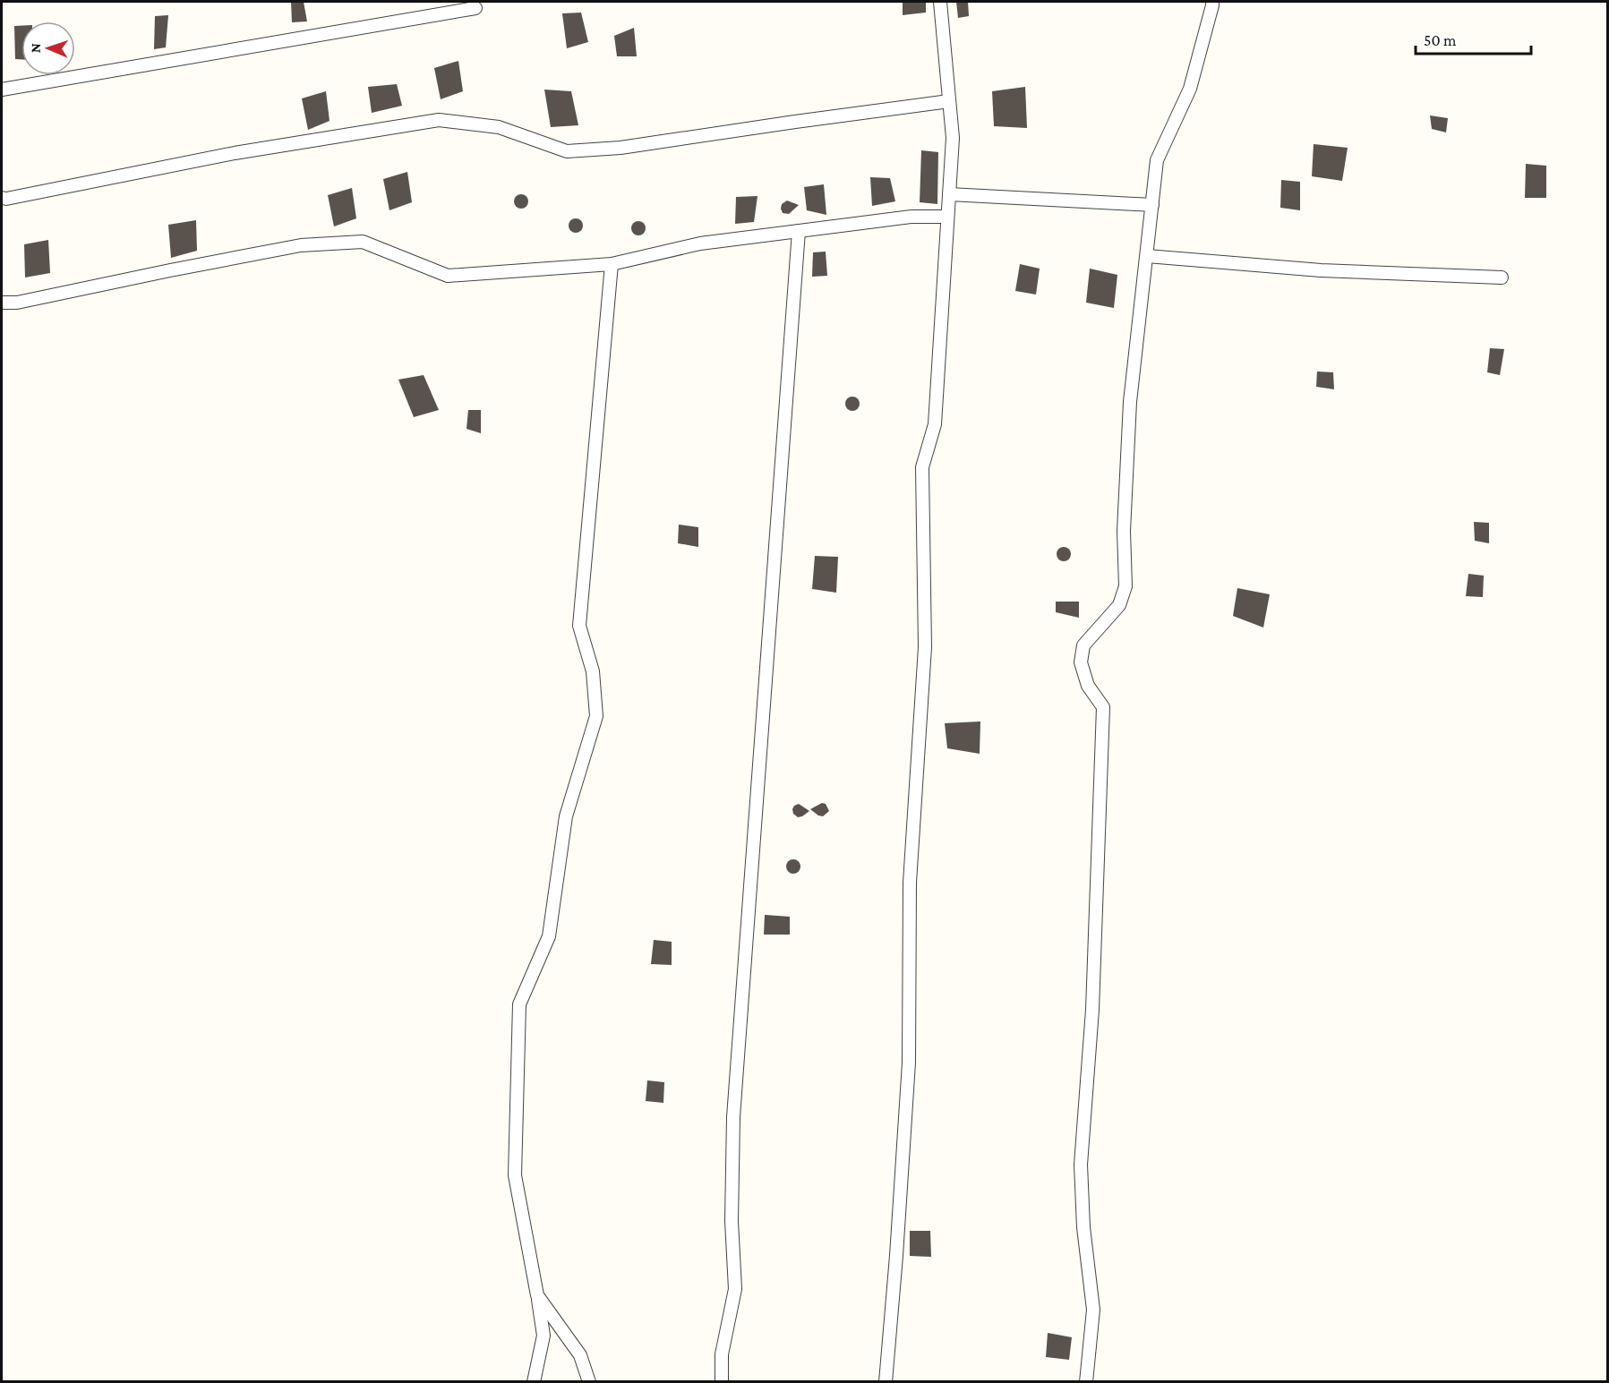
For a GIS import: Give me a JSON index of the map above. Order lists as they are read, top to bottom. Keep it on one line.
{"scale_bar":"50 m","north":"left"}
